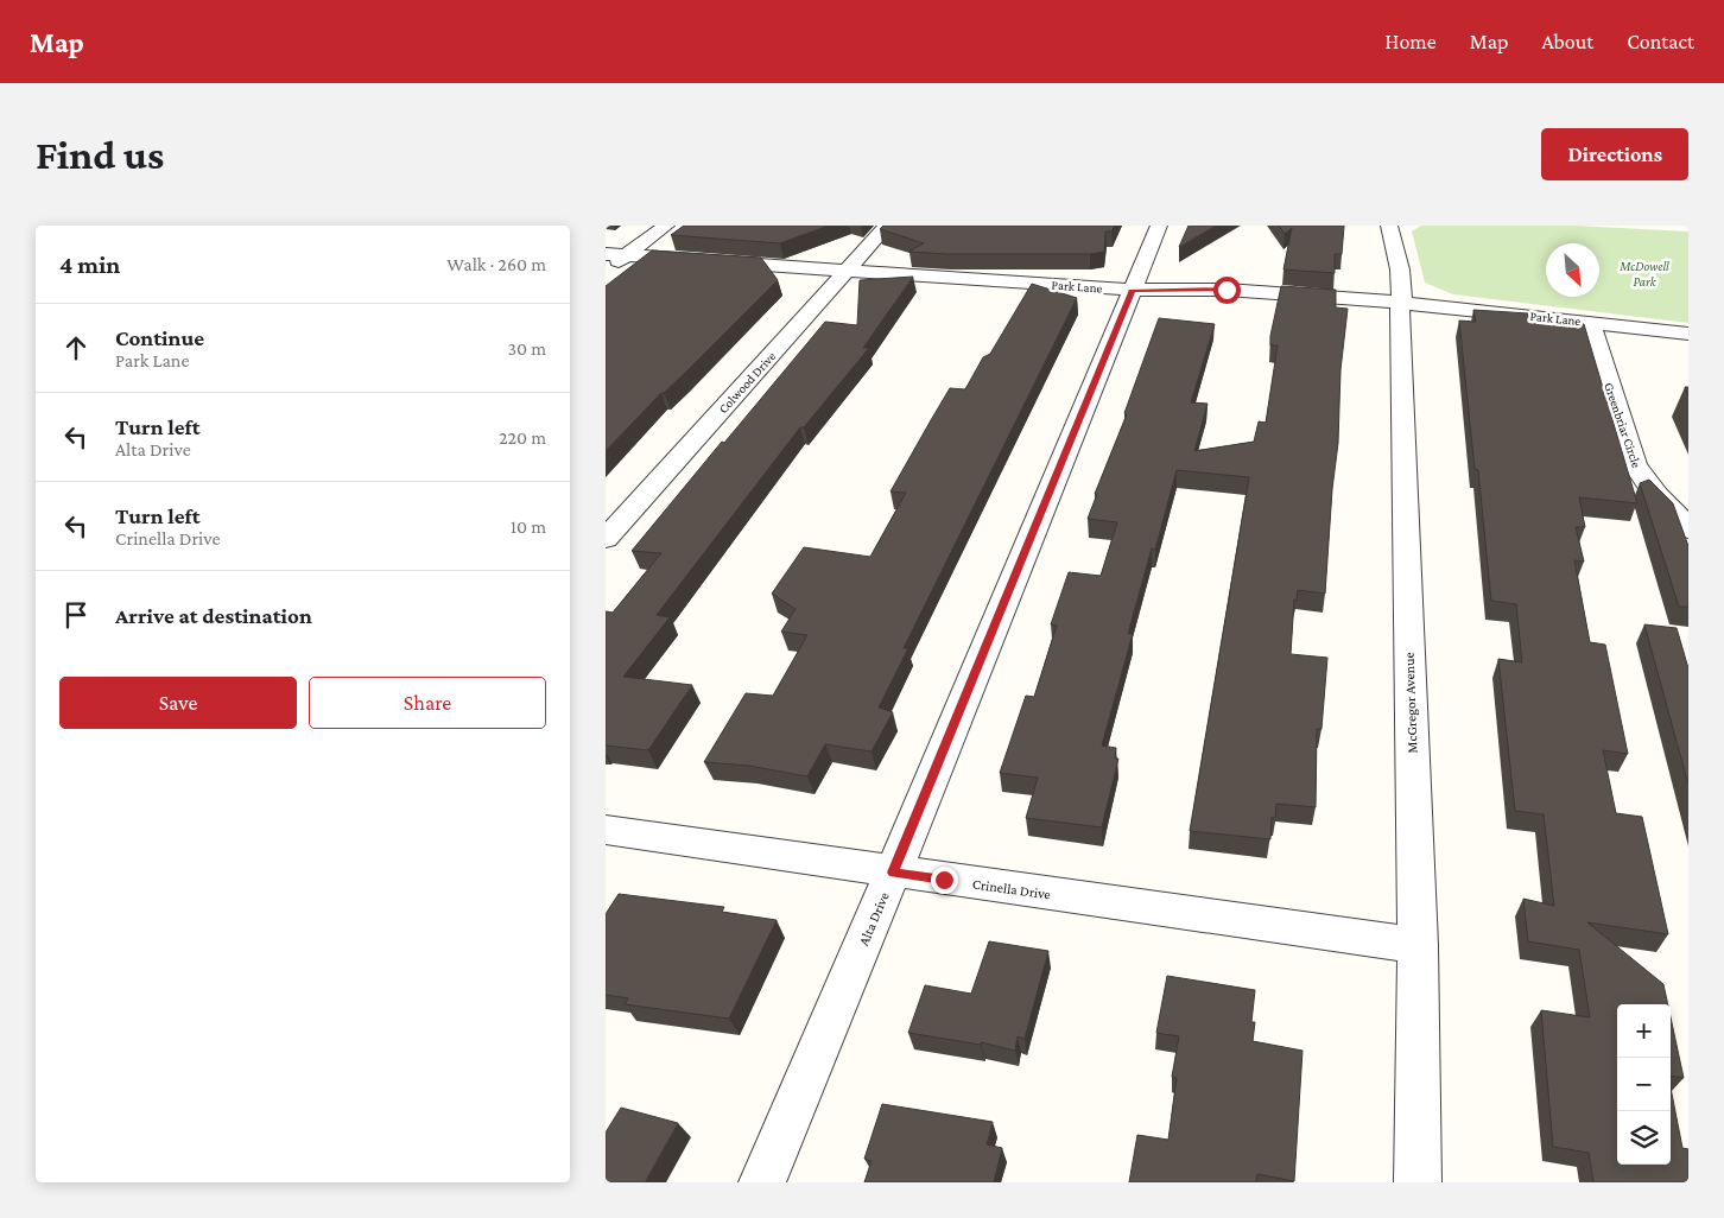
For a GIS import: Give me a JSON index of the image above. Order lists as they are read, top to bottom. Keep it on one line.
{"streets":{"street":["Park Lane","Colwood Drive","Greenbriar Circle","McGregor Avenue","Crinella Drive","Alta Drive"]},"crossings":[["Park Lane","Colwood Drive"],["Park Lane","Greenbriar Circle"],["Park Lane","McGregor Avenue"],["Park Lane","Alta Drive"],["McGregor Avenue","Crinella Drive"],["Crinella Drive","Alta Drive"]],"parks":["McDowell Park"],"north":"bottom right","page":{"header":"Map","nav":["Home","Map","About","Contact"],"buttons":["Directions",["Save","Share"]],"title":"Find us","heading":["4 min","Walk · 260 m"],"list":[["Continue","Park Lane","30 m"],["Turn left","Alta Drive","220 m"],["Turn left","Crinella Drive","10 m"],"Arrive at destination"],"map_buttons":["+","−"]}}
